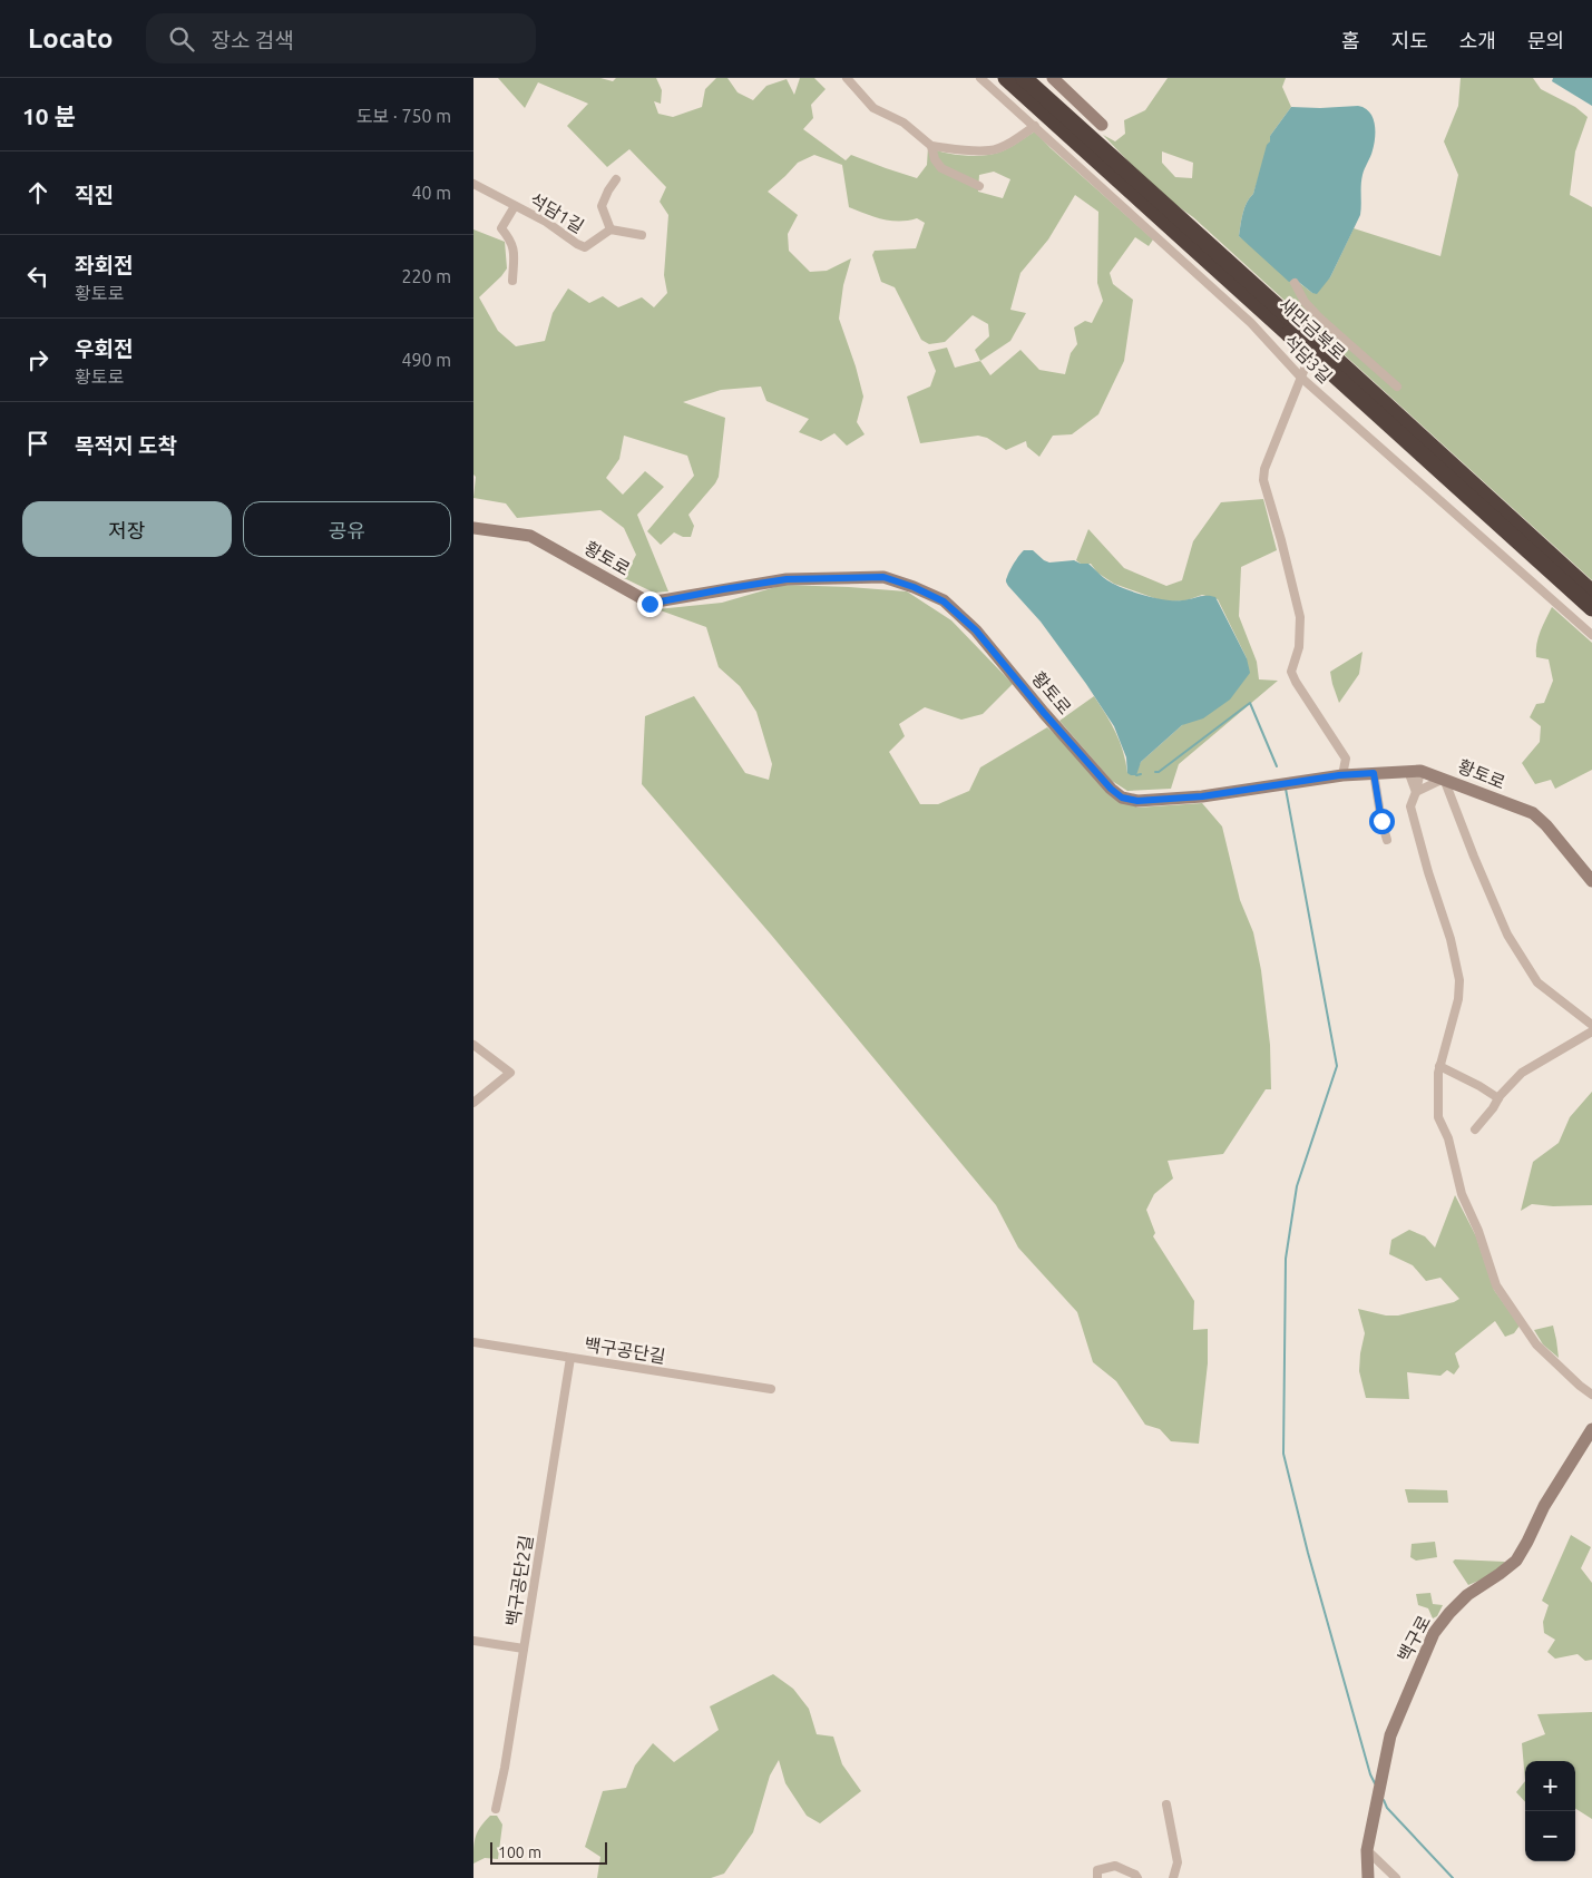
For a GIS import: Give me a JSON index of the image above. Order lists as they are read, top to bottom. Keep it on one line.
{"streets":{"highway":["새만금북로"],"main road":["황토로","백구로"],"street":["석담1길","석담3길","백구공단길","백구공단2길"]},"crossings":[["백구공단길","백구공단2길"]],"scale_bar":"100 m","page":{"header":"Locato","search":"장소 검색","nav":["홈","지도","소개","문의"],"heading":["10 분","도보 · 750 m"],"list":[["직진","40 m"],["좌회전","황토로","220 m"],["우회전","황토로","490 m"],"목적지 도착"],"buttons":["저장","공유"],"map_buttons":["+","−"],"scale":"100 m"}}
